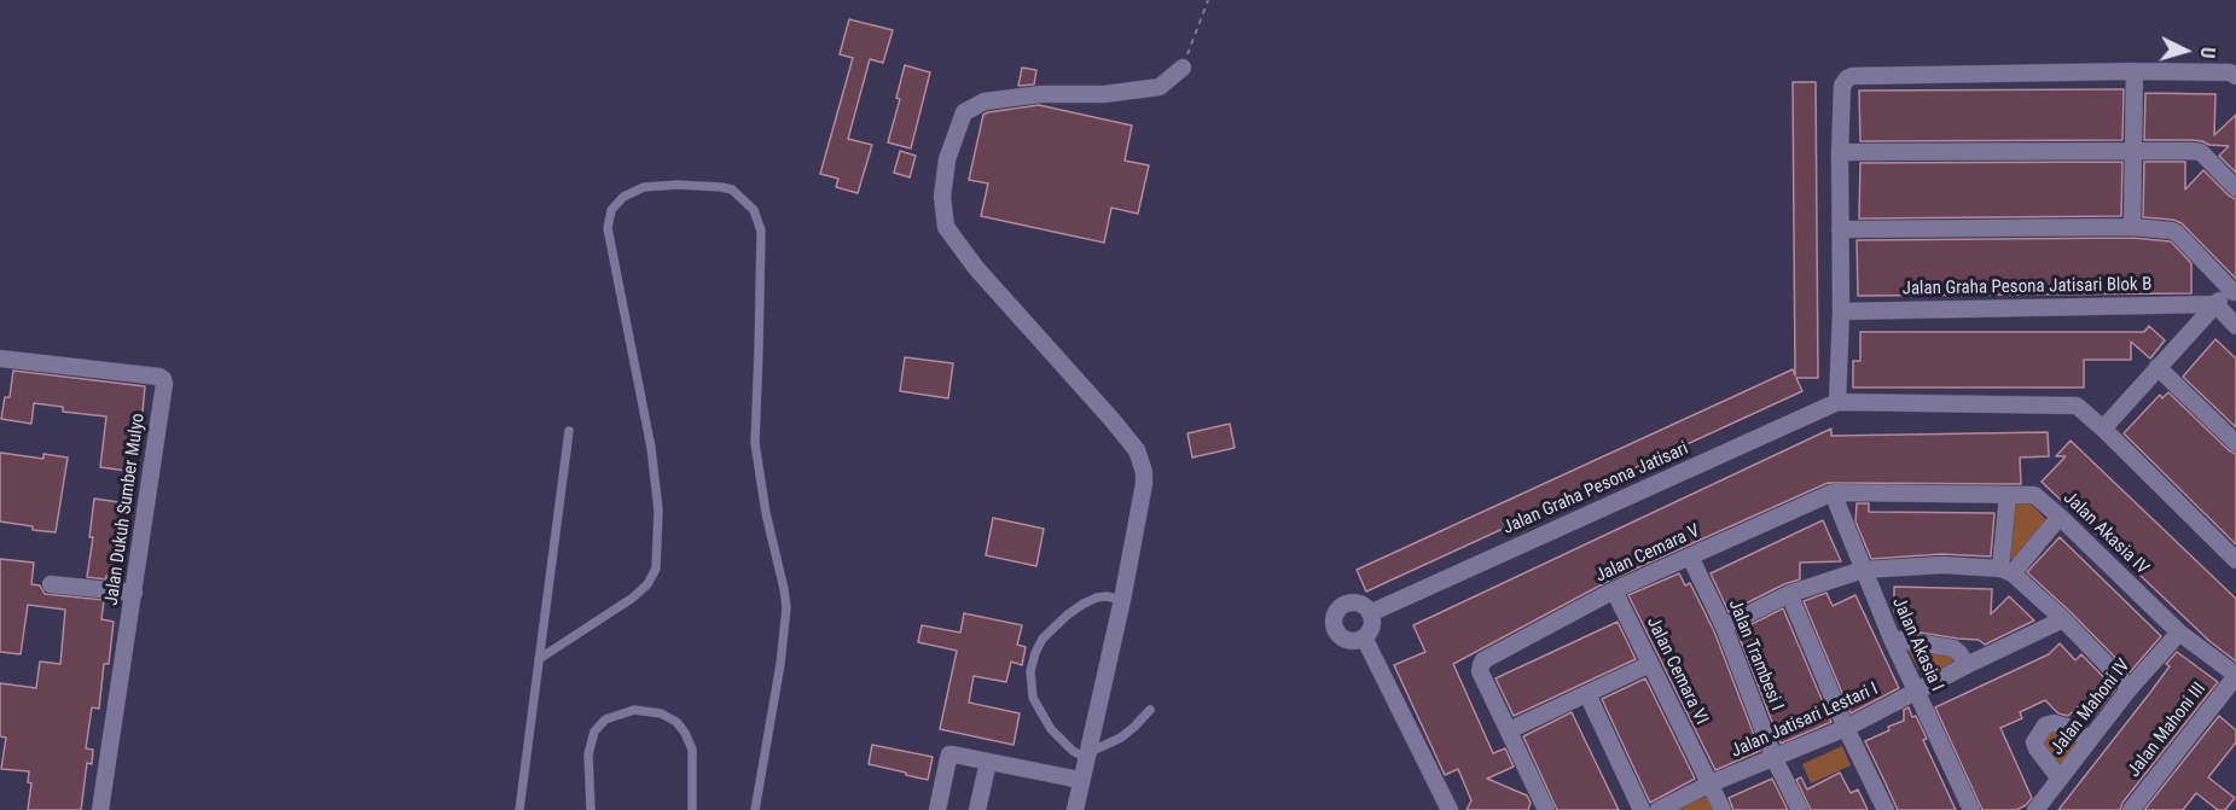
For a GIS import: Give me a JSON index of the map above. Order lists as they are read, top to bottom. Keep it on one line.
{"streets":{"street":["Jalan Graha Pesona Jatisari Blok B","Jalan Graha Pesona Jatisari","Jalan Dukuh Sumber Mulyo","Jalan Akasia IV","Jalan Cemara V","Jalan Akasia I","Jalan Trambesi I","Jalan Cemara VI","Jalan Mahoni IV","Jalan Jatisari Lestari I","Jalan Mahoni III"]},"crossings":[["Jalan Akasia IV","Jalan Cemara V"],["Jalan Akasia IV","Jalan Akasia I"],["Jalan Akasia IV","Jalan Mahoni IV"],["Jalan Akasia IV","Jalan Mahoni III"],["Jalan Cemara V","Jalan Akasia I"],["Jalan Cemara V","Jalan Trambesi I"],["Jalan Cemara V","Jalan Cemara VI"],["Jalan Akasia I","Jalan Jatisari Lestari I"],["Jalan Trambesi I","Jalan Jatisari Lestari I"],["Jalan Cemara VI","Jalan Jatisari Lestari I"]],"north":"right"}
